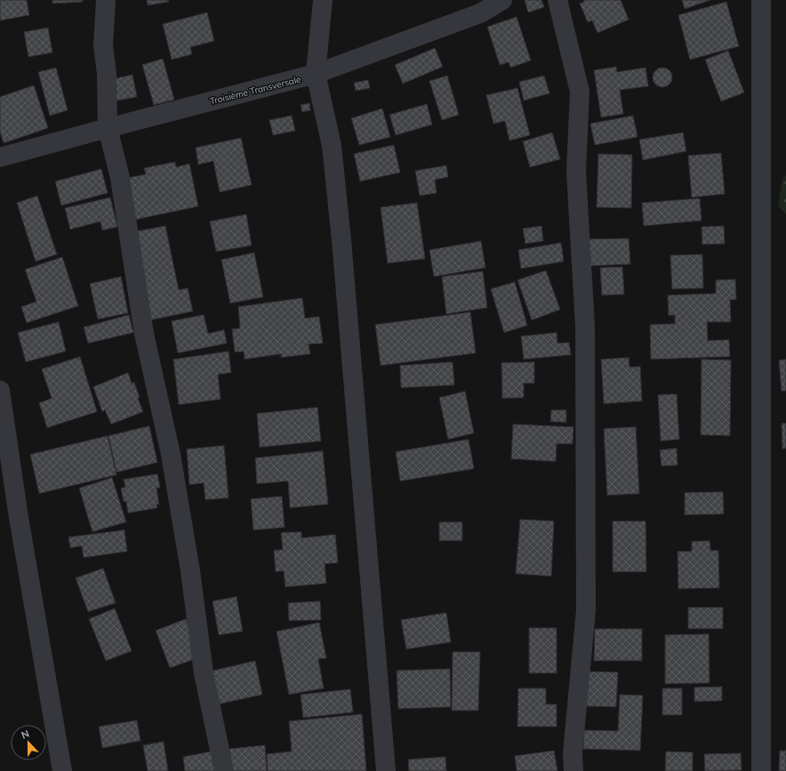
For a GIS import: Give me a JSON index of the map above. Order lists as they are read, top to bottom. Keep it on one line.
{"streets":{"street":["Troisième Transversale"]},"north":"top"}
